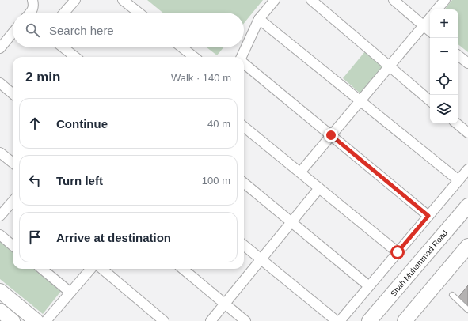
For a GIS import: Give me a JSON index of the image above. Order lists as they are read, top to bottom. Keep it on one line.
{"streets":{"street":["Shah Muhammad Road"]},"page":{"map_buttons":["+","−"],"search":"Search here","heading":["2 min","Walk · 140 m"],"list":[["Continue","40 m"],["Turn left","100 m"],"Arrive at destination"]}}
